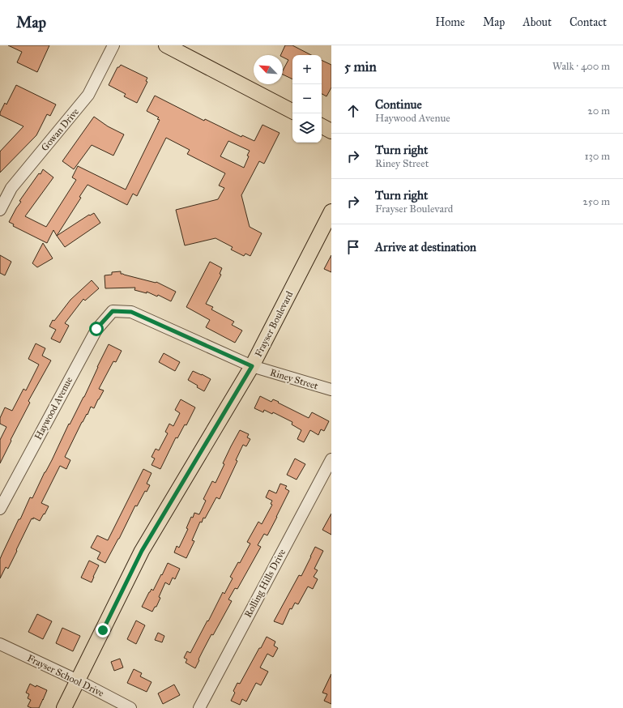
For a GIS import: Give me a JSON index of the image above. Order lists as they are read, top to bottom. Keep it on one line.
{"streets":{"main road":["Frayser Boulevard"],"street":["Gowan Drive","Riney Street","Haywood Avenue","Rolling Hills Drive","Frayser School Drive"]},"crossings":[["Frayser Boulevard","Riney Street"],["Frayser Boulevard","Frayser School Drive"],["Riney Street","Haywood Avenue"]],"north":"top left","page":{"header":"Map","nav":["Home","Map","About","Contact"],"heading":["5 min","Walk · 400 m"],"map_buttons":["+","−"],"list":[["Continue","Haywood Avenue","20 m"],["Turn right","Riney Street","130 m"],["Turn right","Frayser Boulevard","250 m"],"Arrive at destination"]}}
